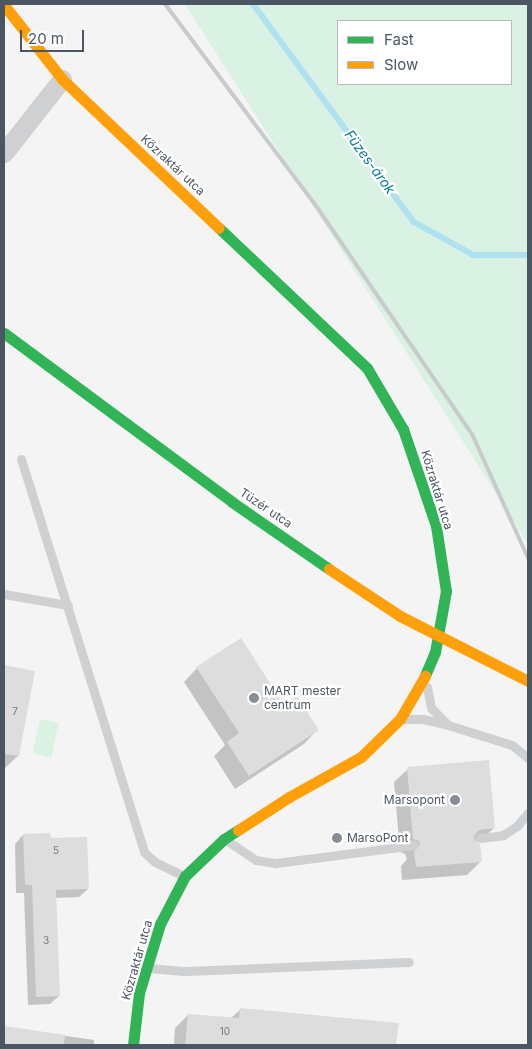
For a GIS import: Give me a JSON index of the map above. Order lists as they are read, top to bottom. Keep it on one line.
{"streets":{"street":["Közraktár utca","Tüzér utca"]},"water":["Füzes-árok"],"places":["MART mester centrum","Marsopont","MarsoPont"],"house_numbers":["7","5","3","10"],"legend":["Fast","Slow"],"scale_bar":"20 m"}
